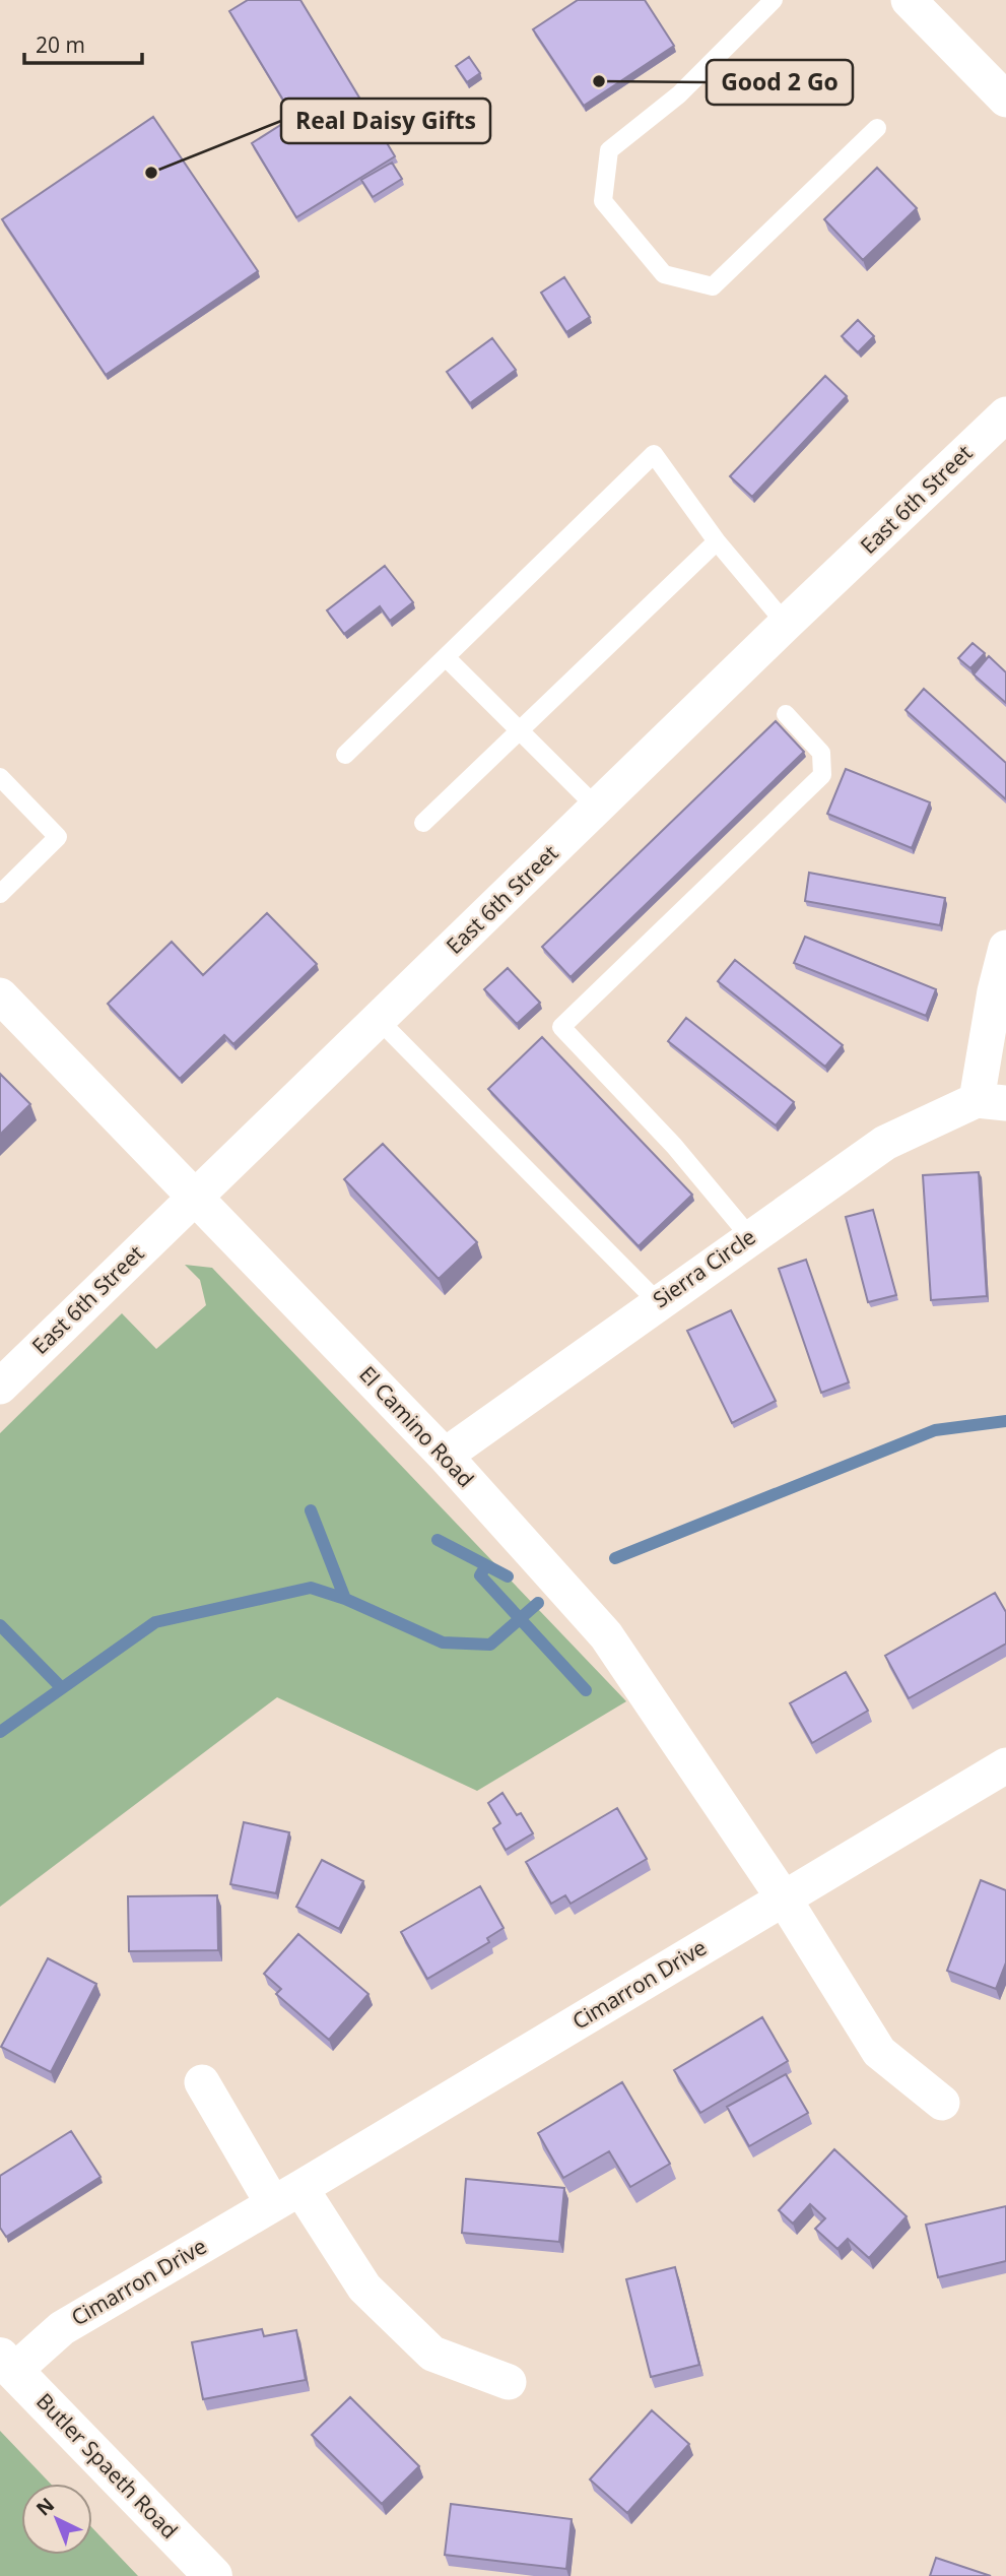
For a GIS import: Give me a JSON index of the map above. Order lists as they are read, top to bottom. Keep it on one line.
{"streets":{"main road":["Butler Spaeth Road"],"street":["East 6th Street","Sierra Circle","El Camino Road","Cimarron Drive"]},"crossings":[["East 6th Street","El Camino Road"],["Sierra Circle","El Camino Road"],["El Camino Road","Cimarron Drive"],["Cimarron Drive","Butler Spaeth Road"]],"places":["Good 2 Go","Real Daisy Gifts"],"scale_bar":"20 m","north":"top left"}
